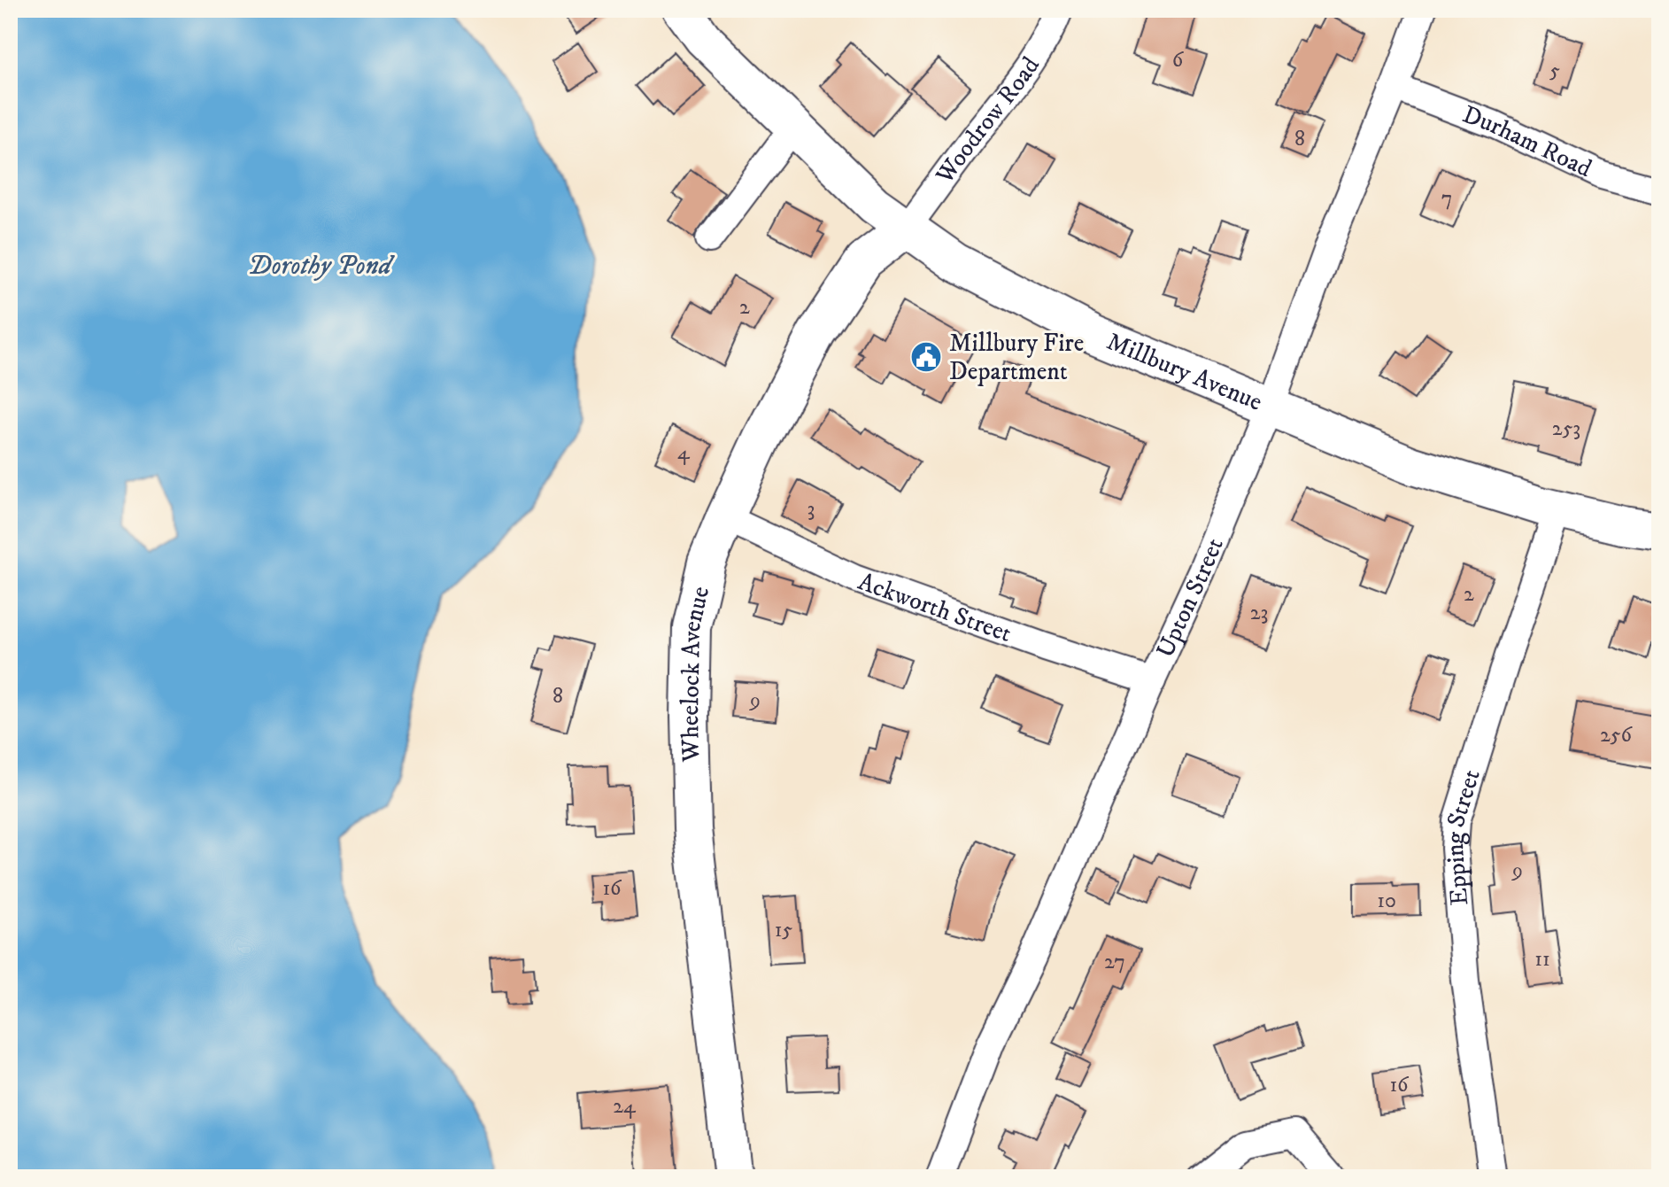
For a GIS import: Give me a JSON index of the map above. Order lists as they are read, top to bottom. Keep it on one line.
{"streets":{"main road":["Millbury Avenue","Wheelock Avenue"],"street":["Woodrow Road","Durham Road","Upton Street","Ackworth Street","Epping Street"]},"crossings":[["Woodrow Road","Millbury Avenue"],["Woodrow Road","Wheelock Avenue"],["Durham Road","Upton Street"],["Millbury Avenue","Upton Street"],["Millbury Avenue","Wheelock Avenue"],["Millbury Avenue","Epping Street"],["Upton Street","Ackworth Street"],["Ackworth Street","Wheelock Avenue"]],"water":["Dorothy Pond"],"places":{"public building":["Millbury Fire Department"]},"house_numbers":["6","5","8","7","2","253","4","3","2","23","8","9","256","9","16","10","15","11","27","16","24"]}
